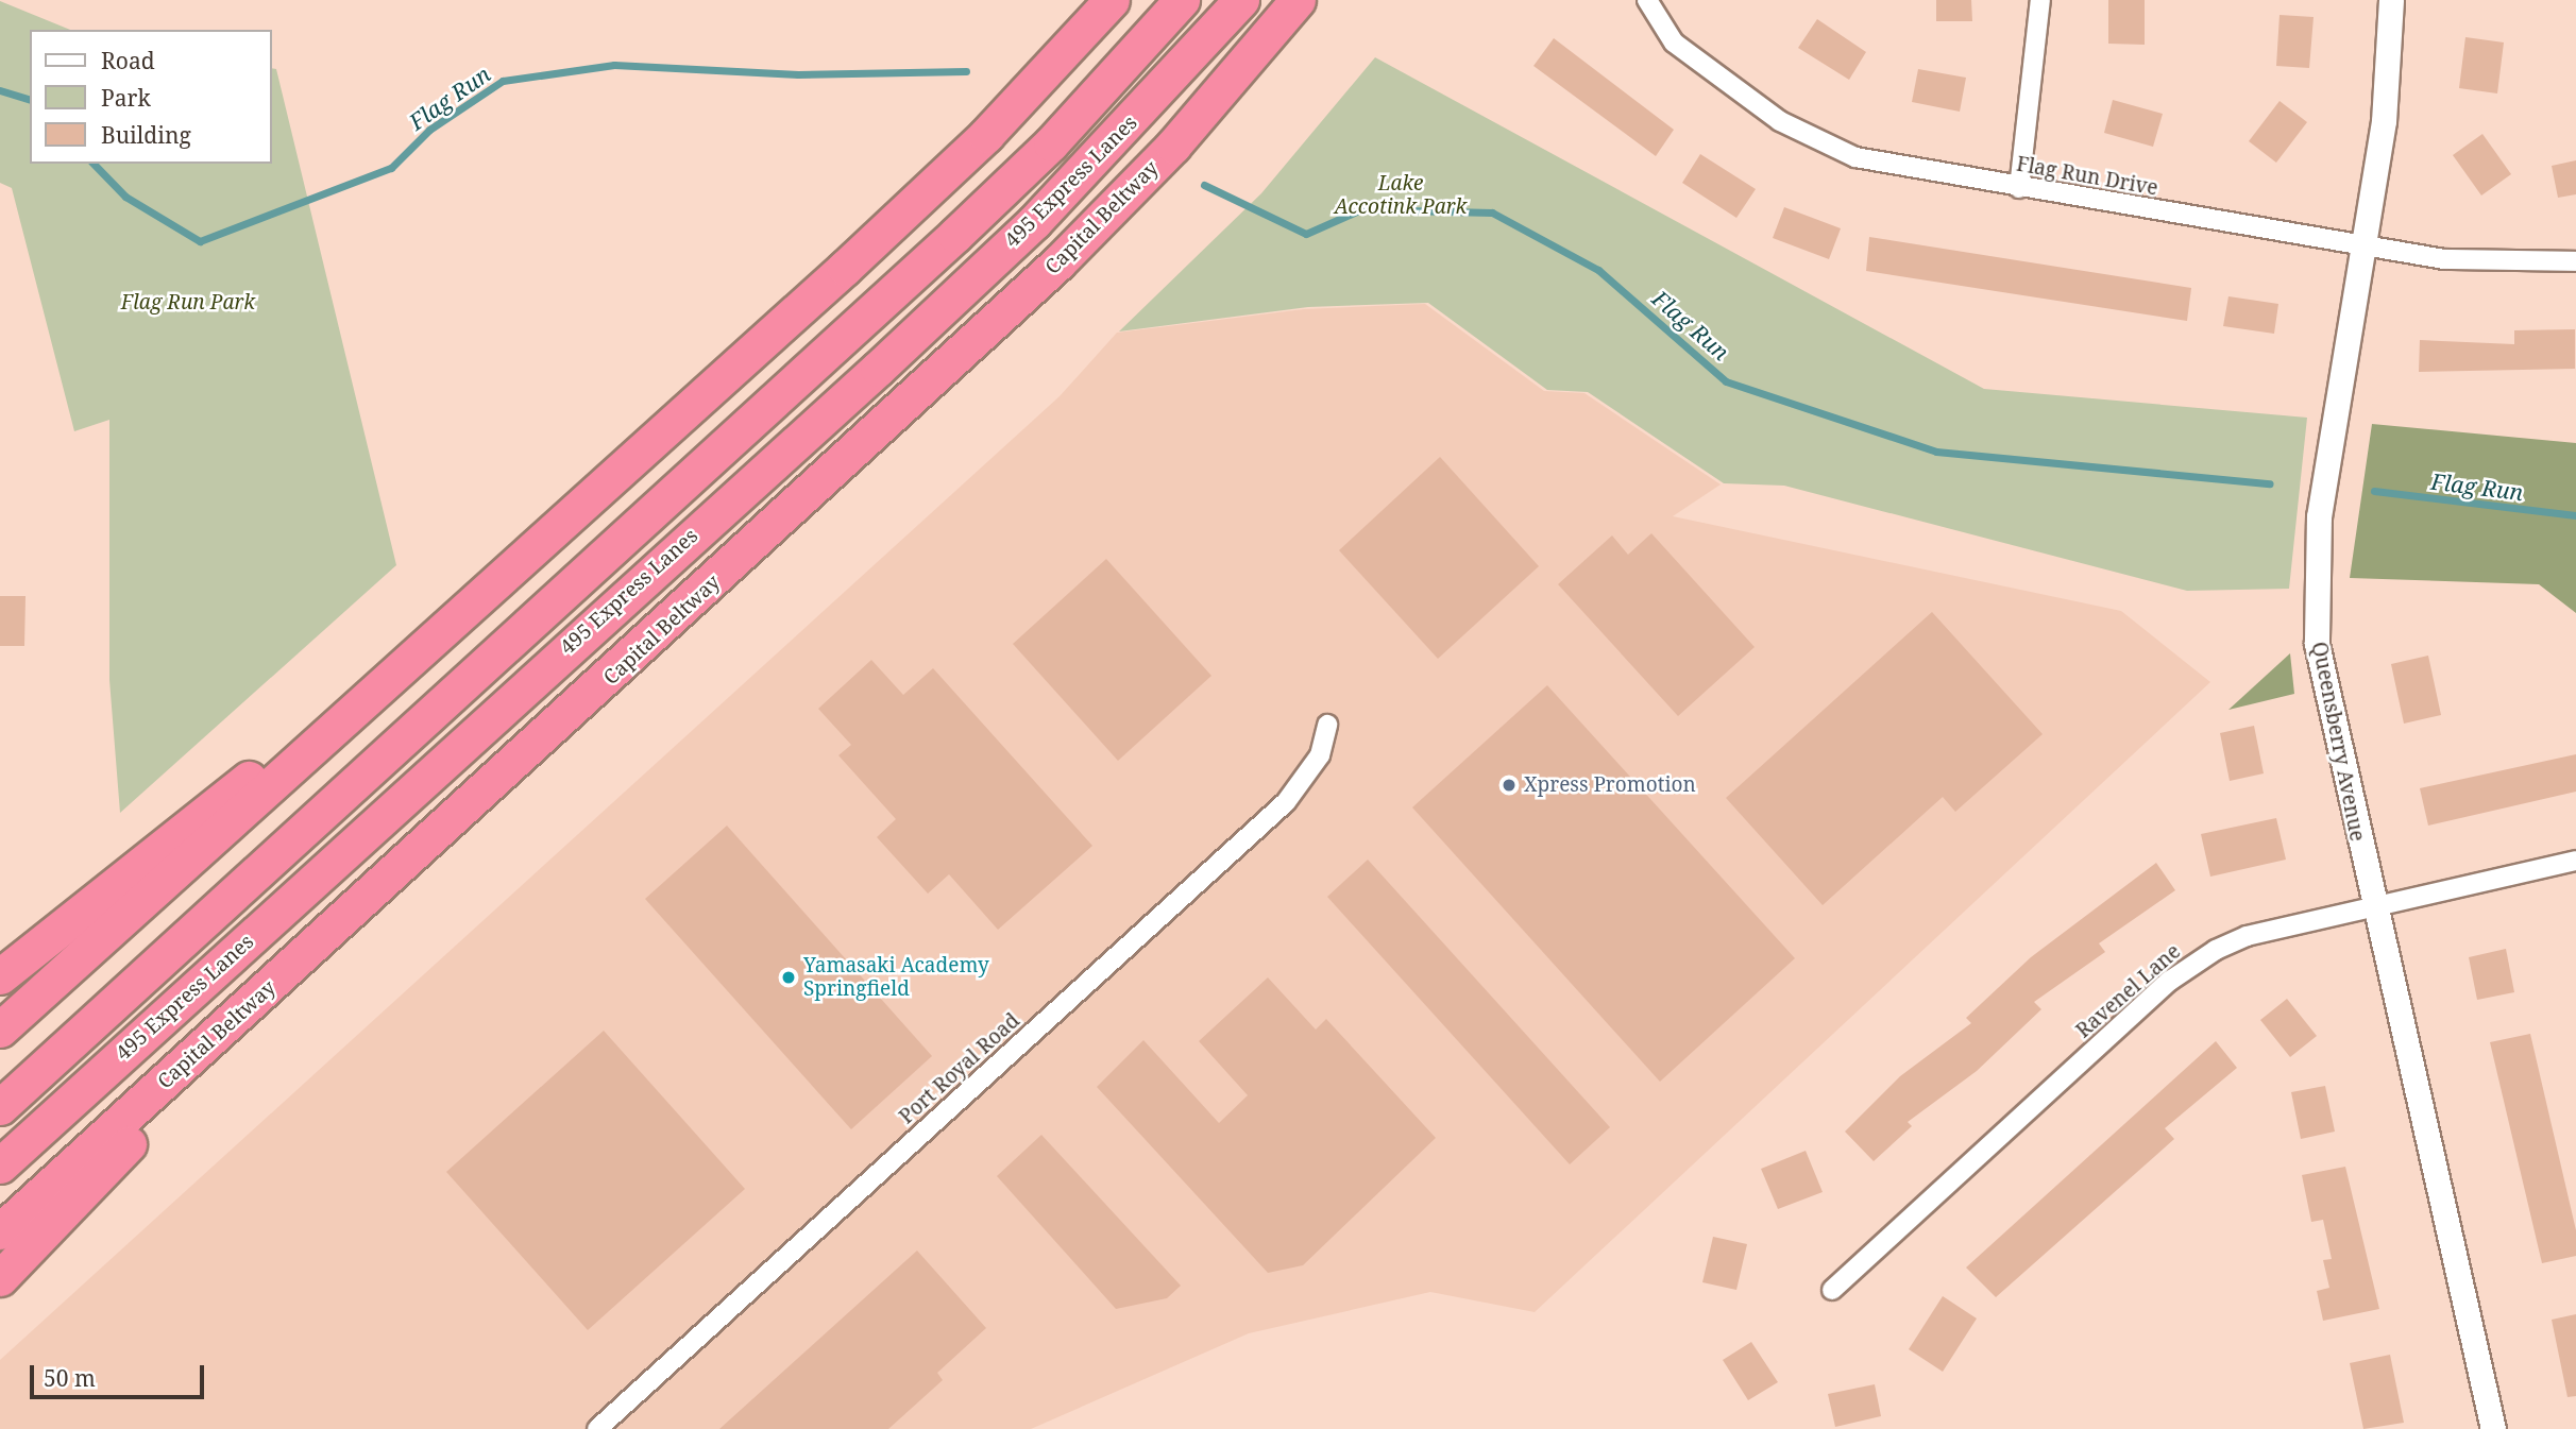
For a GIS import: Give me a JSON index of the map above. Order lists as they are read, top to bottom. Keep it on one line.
{"streets":{"highway":["495 Express Lanes","Capital Beltway"],"street":["Flag Run Drive","Queensberry Avenue","Ravenel Lane","Port Royal Road"]},"crossings":[["Flag Run Drive","Queensberry Avenue"],["Queensberry Avenue","Ravenel Lane"]],"water":["Flag Run"],"parks":["Lake Accotink Park","Flag Run Park"],"places":["Xpress Promotion","Yamasaki Academy Springfield"],"legend":["Road","Park","Building"],"scale_bar":"50 m"}
